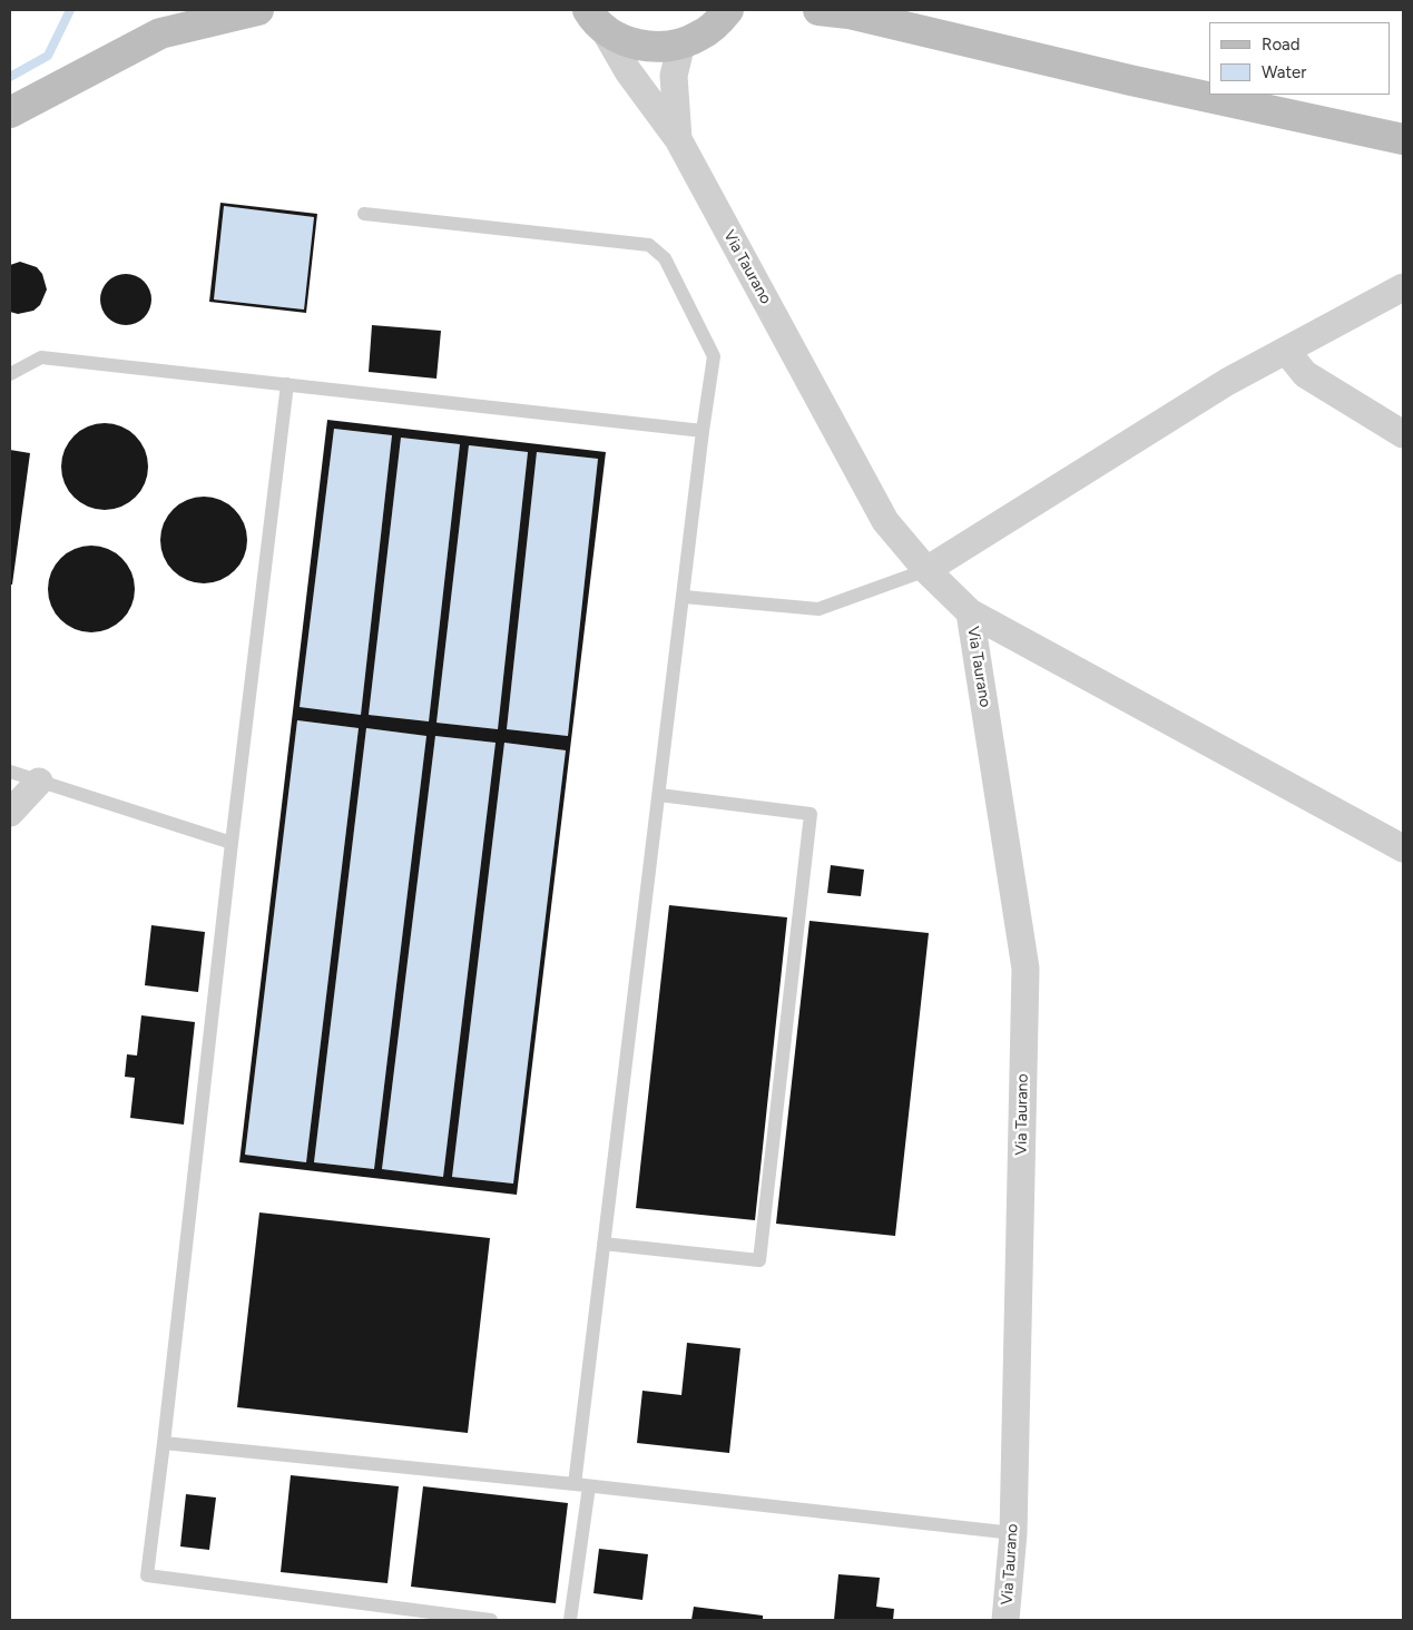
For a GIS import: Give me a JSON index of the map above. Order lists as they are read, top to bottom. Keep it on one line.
{"streets":{"street":["Via Taurano"]},"legend":["Road","Water"]}
